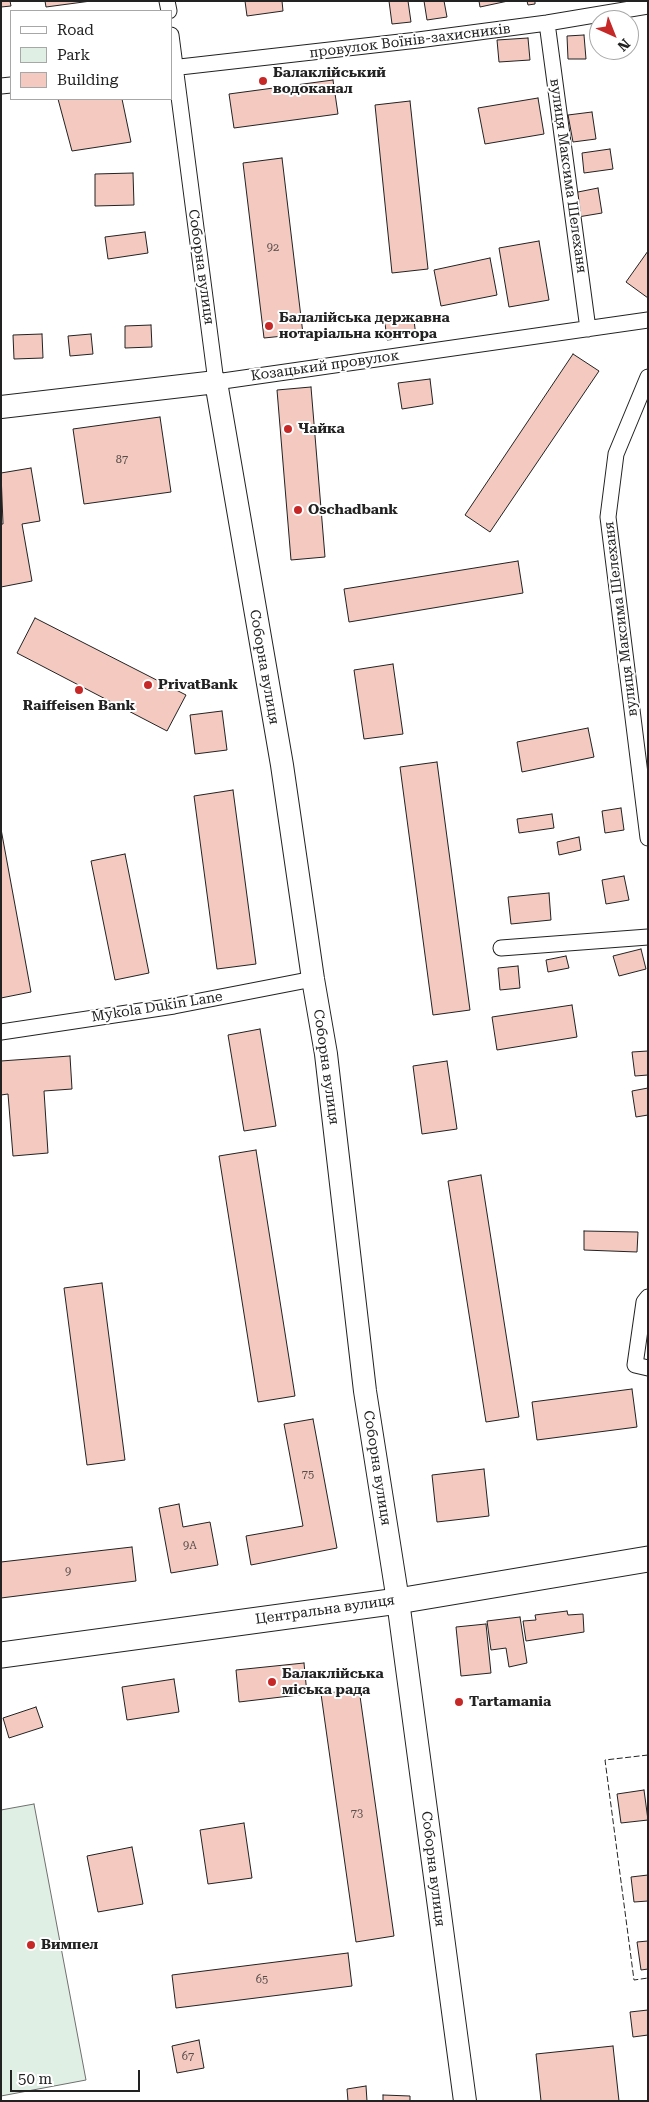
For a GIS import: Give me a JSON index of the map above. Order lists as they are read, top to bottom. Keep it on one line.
{"streets":{"main road":["Центральна вулиця"],"street":["провулок Воїнів-захисників","вулиця Максима Шелеханя","Соборна вулиця","Козацький провулок","Mykola Dukin Lane"]},"crossings":[["провулок Воїнів-захисників","вулиця Максима Шелеханя"],["провулок Воїнів-захисників","Соборна вулиця"],["вулиця Максима Шелеханя","Козацький провулок"],["Соборна вулиця","Козацький провулок"],["Соборна вулиця","Mykola Dukin Lane"],["Соборна вулиця","Центральна вулиця"]],"places":["Балаклійський водоканал","Балалійська державна нотаріальна контора","Чайка","Oschadbank","PrivatBank","Raiffeisen Bank","Балаклійська міська рада","Tartamania","Вимпел"],"house_numbers":["92","87","75","9А","9","73","65","67"],"legend":["Road","Park","Building"],"scale_bar":"50 m","north":"bottom right"}
